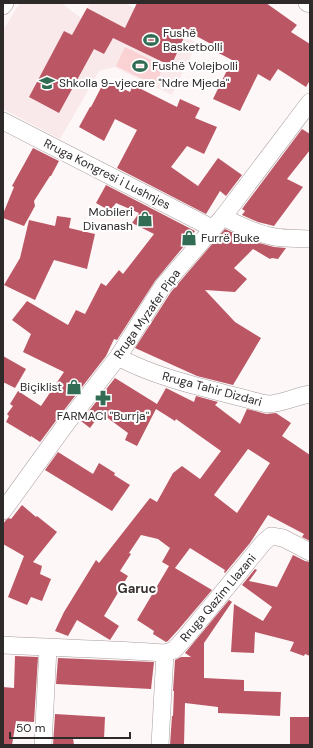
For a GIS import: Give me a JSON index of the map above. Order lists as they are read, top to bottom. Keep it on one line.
{"streets":{"street":["Rruga Kongresi i Lushnjes","Rruga Myzafer Pipa","Rruga Tahir Dizdari","Rruga Qazim Llazani"]},"crossings":[["Rruga Kongresi i Lushnjes","Rruga Myzafer Pipa"],["Rruga Myzafer Pipa","Rruga Tahir Dizdari"]],"districts":["Garuc"],"places":{"sports":["Fushë Basketbolli","Fushë Volejbolli"],"school or university":["Shkolla 9-vjecare \"Ndre Mjeda\""],"shop":["Mobileri Divanash","Furrë Buke","Biçiklist"],"pharmacy":["FARMACI \"Burrja\""]},"scale_bar":"50 m"}
